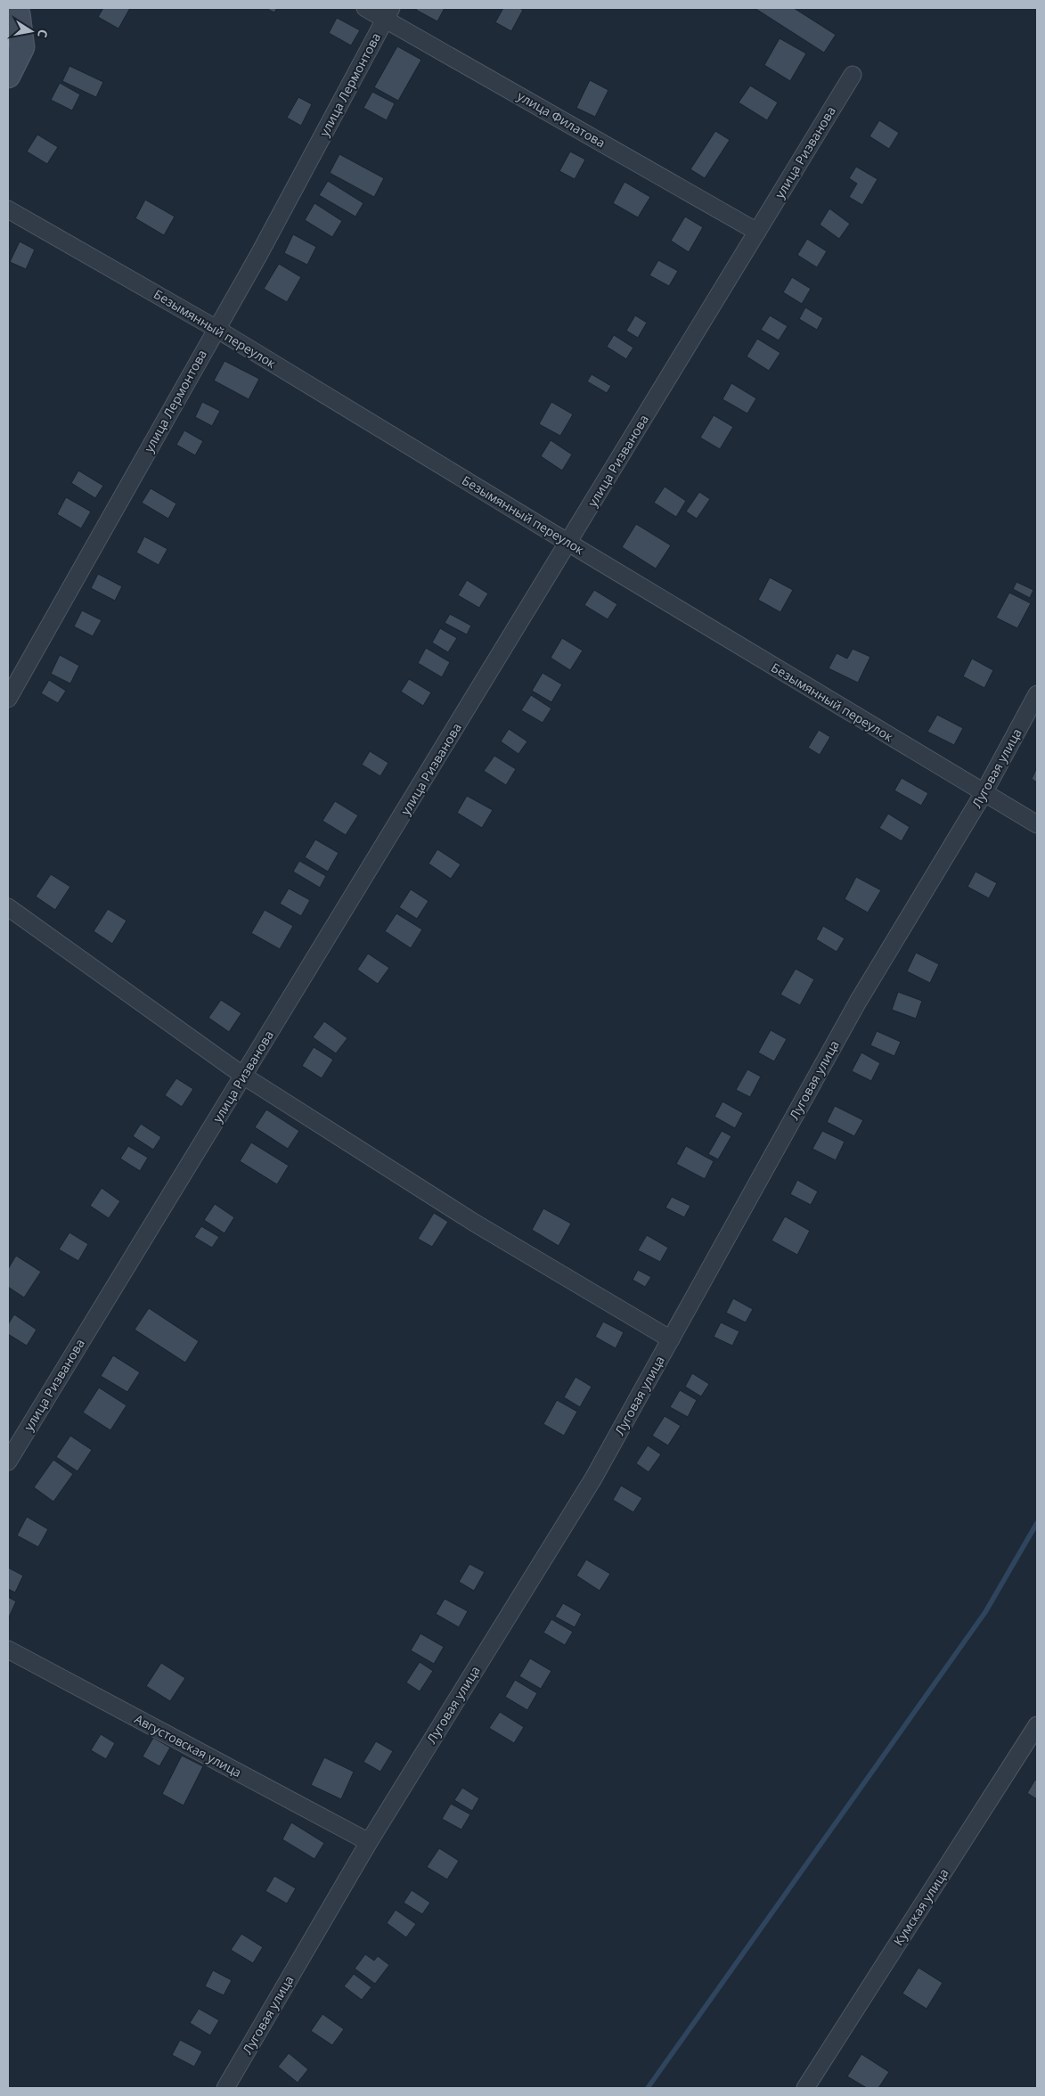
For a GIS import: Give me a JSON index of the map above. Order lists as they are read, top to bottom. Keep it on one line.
{"streets":{"street":["улица Лермонтова","улица Филатова","улица Ризванова","Безымянный переулок","Луговая улица","Августовская улица","Кумская улица"]},"crossings":[["улица Лермонтова","улица Филатова"],["улица Лермонтова","Безымянный переулок"],["улица Филатова","улица Ризванова"],["улица Ризванова","Безымянный переулок"],["Безымянный переулок","Луговая улица"],["Луговая улица","Августовская улица"]],"north":"right"}
